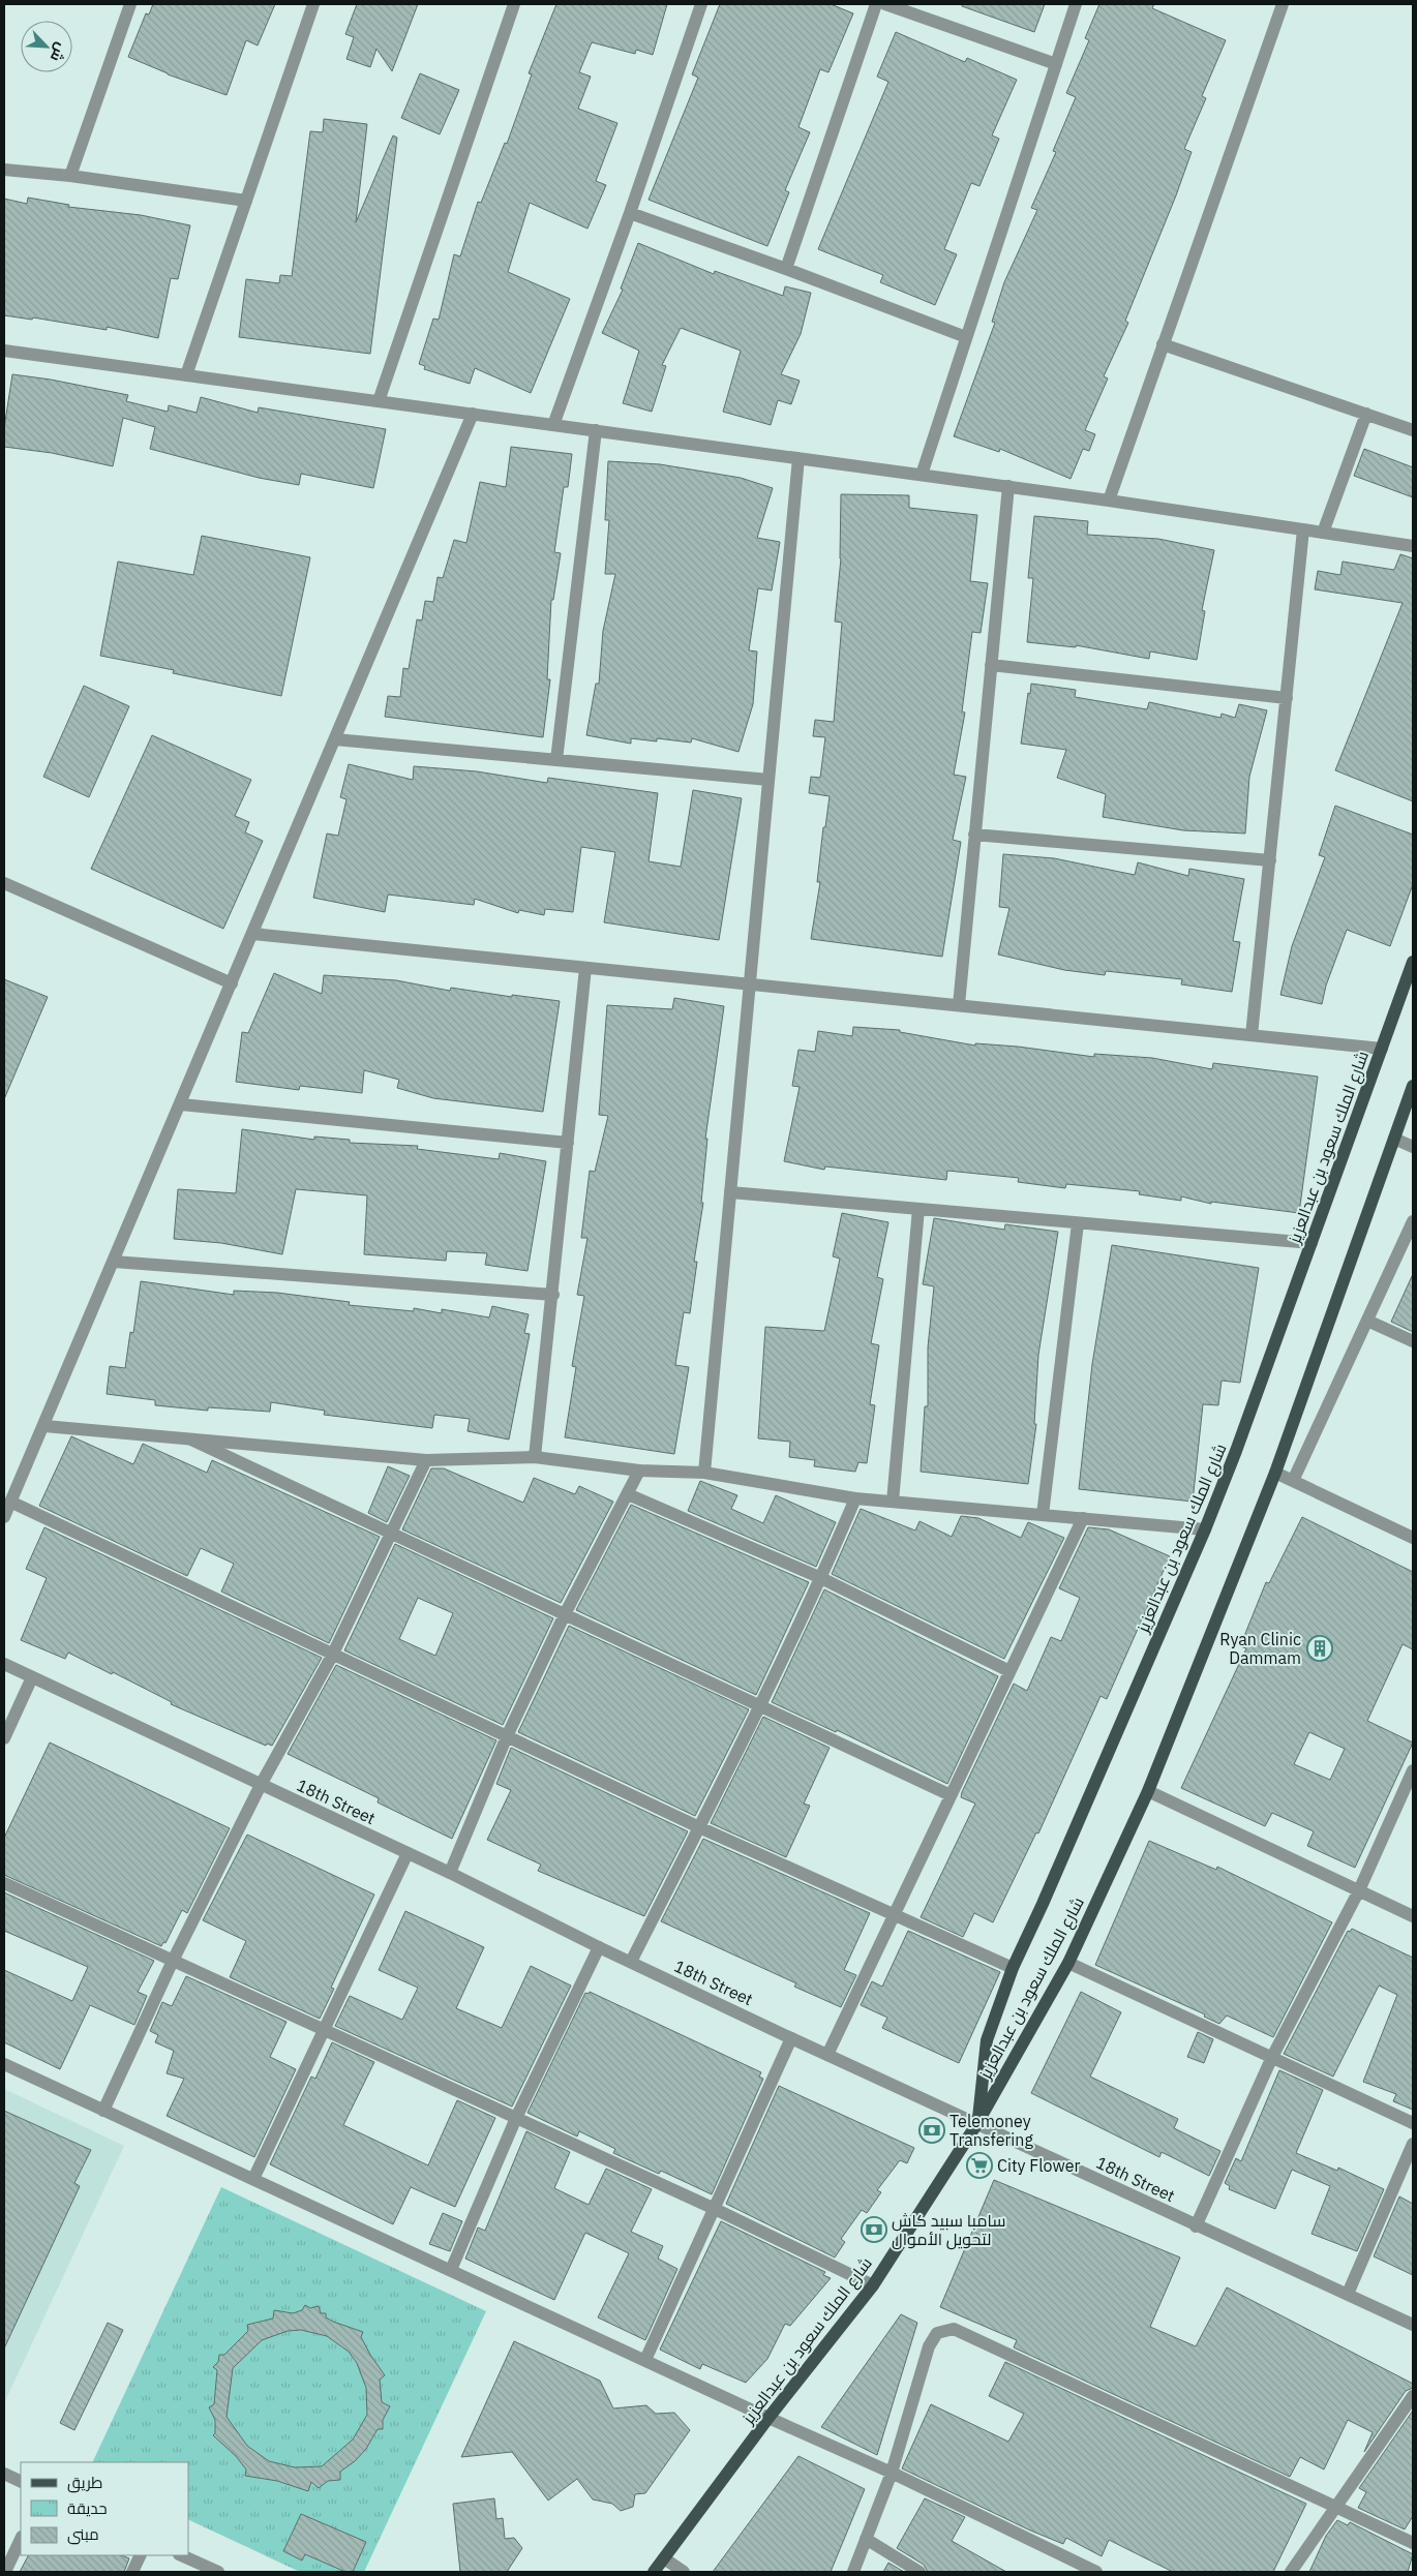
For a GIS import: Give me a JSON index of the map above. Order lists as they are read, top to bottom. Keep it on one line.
{"streets":{"main road":["شارع الملك سعود بن عبدالعزيز"],"street":["18th Street"]},"crossings":[["شارع الملك سعود بن عبدالعزيز","18th Street"]],"places":{"building":["Ryan Clinic Dammam"],"bank":["Telemoney Transfering","سامبا سبيد كاش لتحويل الأموال"],"supermarket":["City Flower"]},"legend":["طريق","حديقة","مبنى"],"north":"bottom right"}
